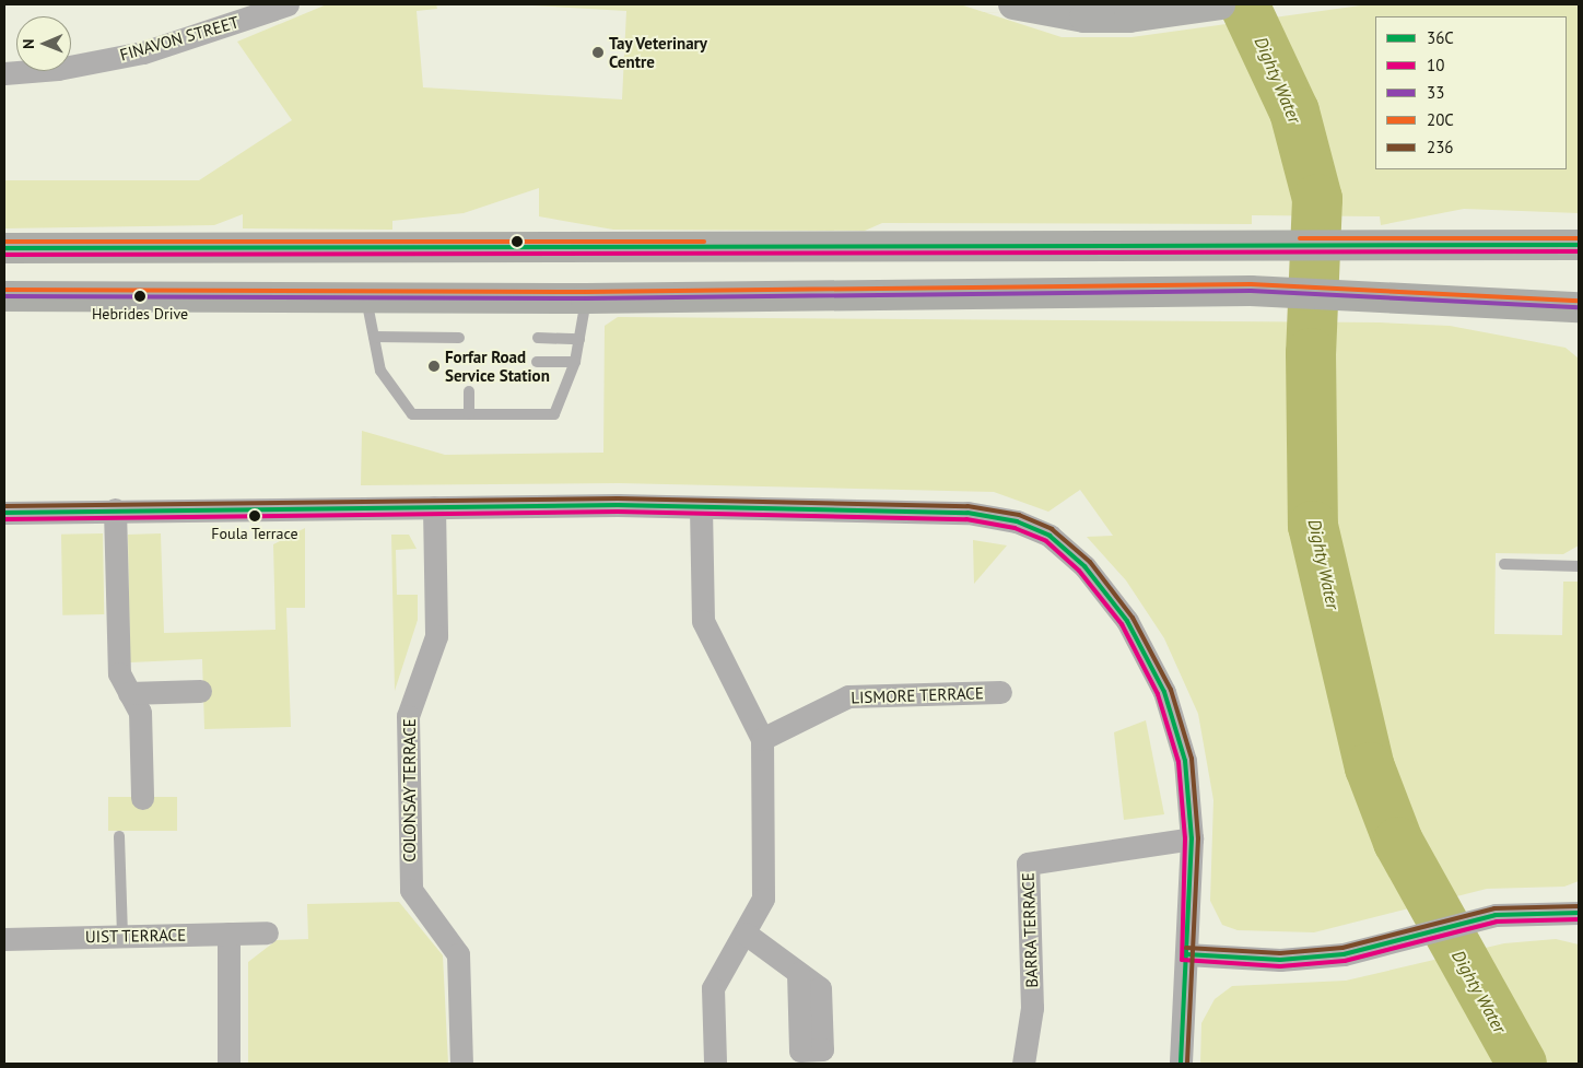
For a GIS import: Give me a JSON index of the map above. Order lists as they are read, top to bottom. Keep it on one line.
{"streets":{"street":["FINAVON STREET","LISMORE TERRACE","COLONSAY TERRACE","BARRA TERRACE","UIST TERRACE"]},"water":["Dighty Water"],"places":["Tay Veterinary Centre","Hebrides Drive","Forfar Road Service Station","Foula Terrace"],"lines":["transit line 20C","transit line 36C","transit line 10","transit line 33","transit line 236"],"legend":["36C","10","33","20C","236"],"north":"left"}
